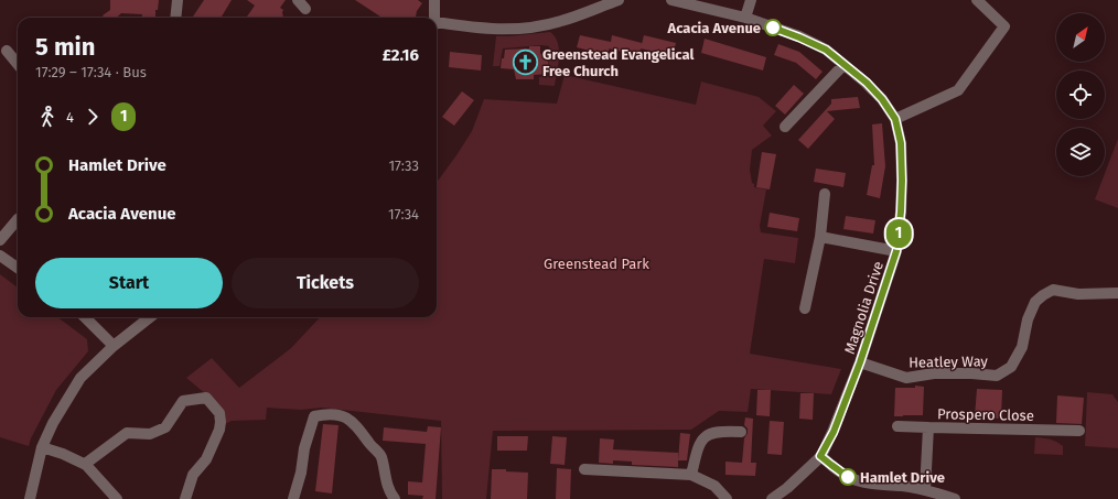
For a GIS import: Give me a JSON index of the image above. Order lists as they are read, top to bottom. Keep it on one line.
{"streets":{"street":["Magnolia Drive","Heatley Way","Prospero Close"]},"crossings":[["Magnolia Drive","Heatley Way"]],"parks":["Greenstead Park"],"places":{"other":["Acacia Avenue","Hamlet Drive"],"church":["Greenstead Evangelical Free Church"]},"lines":["bus line 1"],"north":"top right","page":{"on_map":"1","heading":["5 min","17:29 – 17:34 · Bus","£2.16"],"legs":["4","1"],"list":[{"name":"Hamlet Drive","value":"17:33"},{"name":"Acacia Avenue","value":"17:34"}],"buttons":["Start","Tickets"]}}
